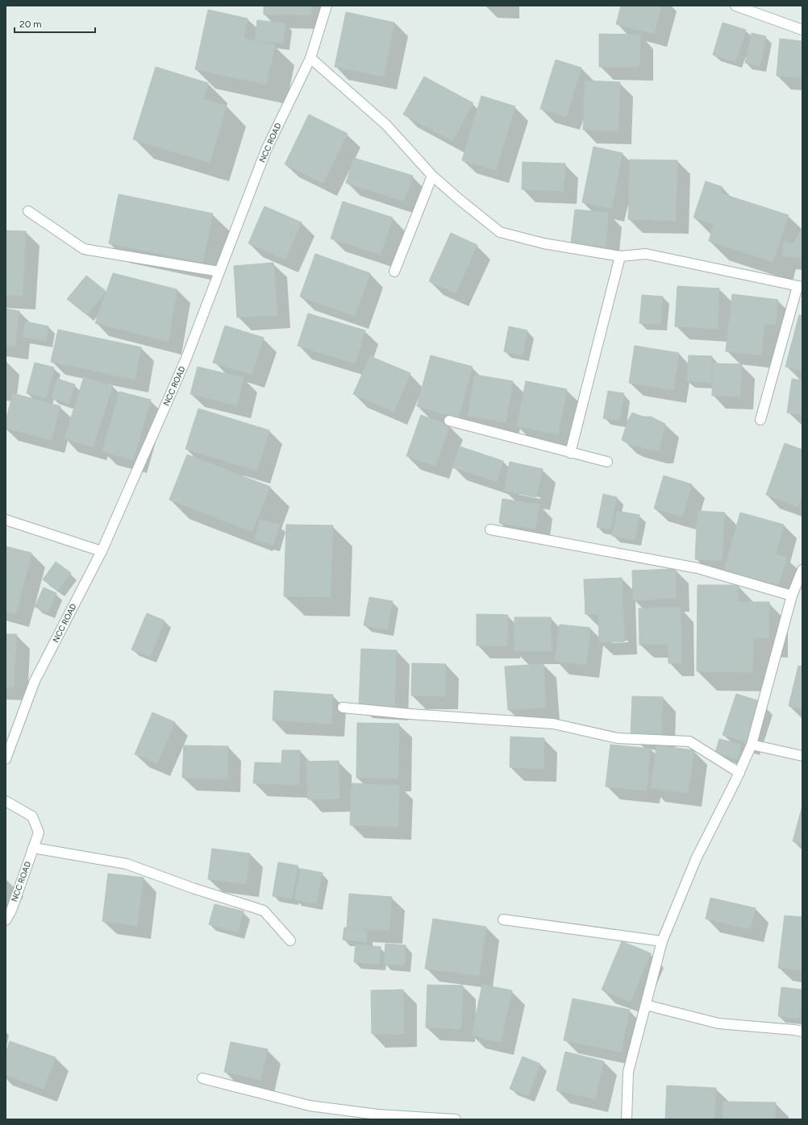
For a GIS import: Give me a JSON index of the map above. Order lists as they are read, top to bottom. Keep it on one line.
{"streets":{"street":["NCC ROAD"]},"scale_bar":"20 m"}
